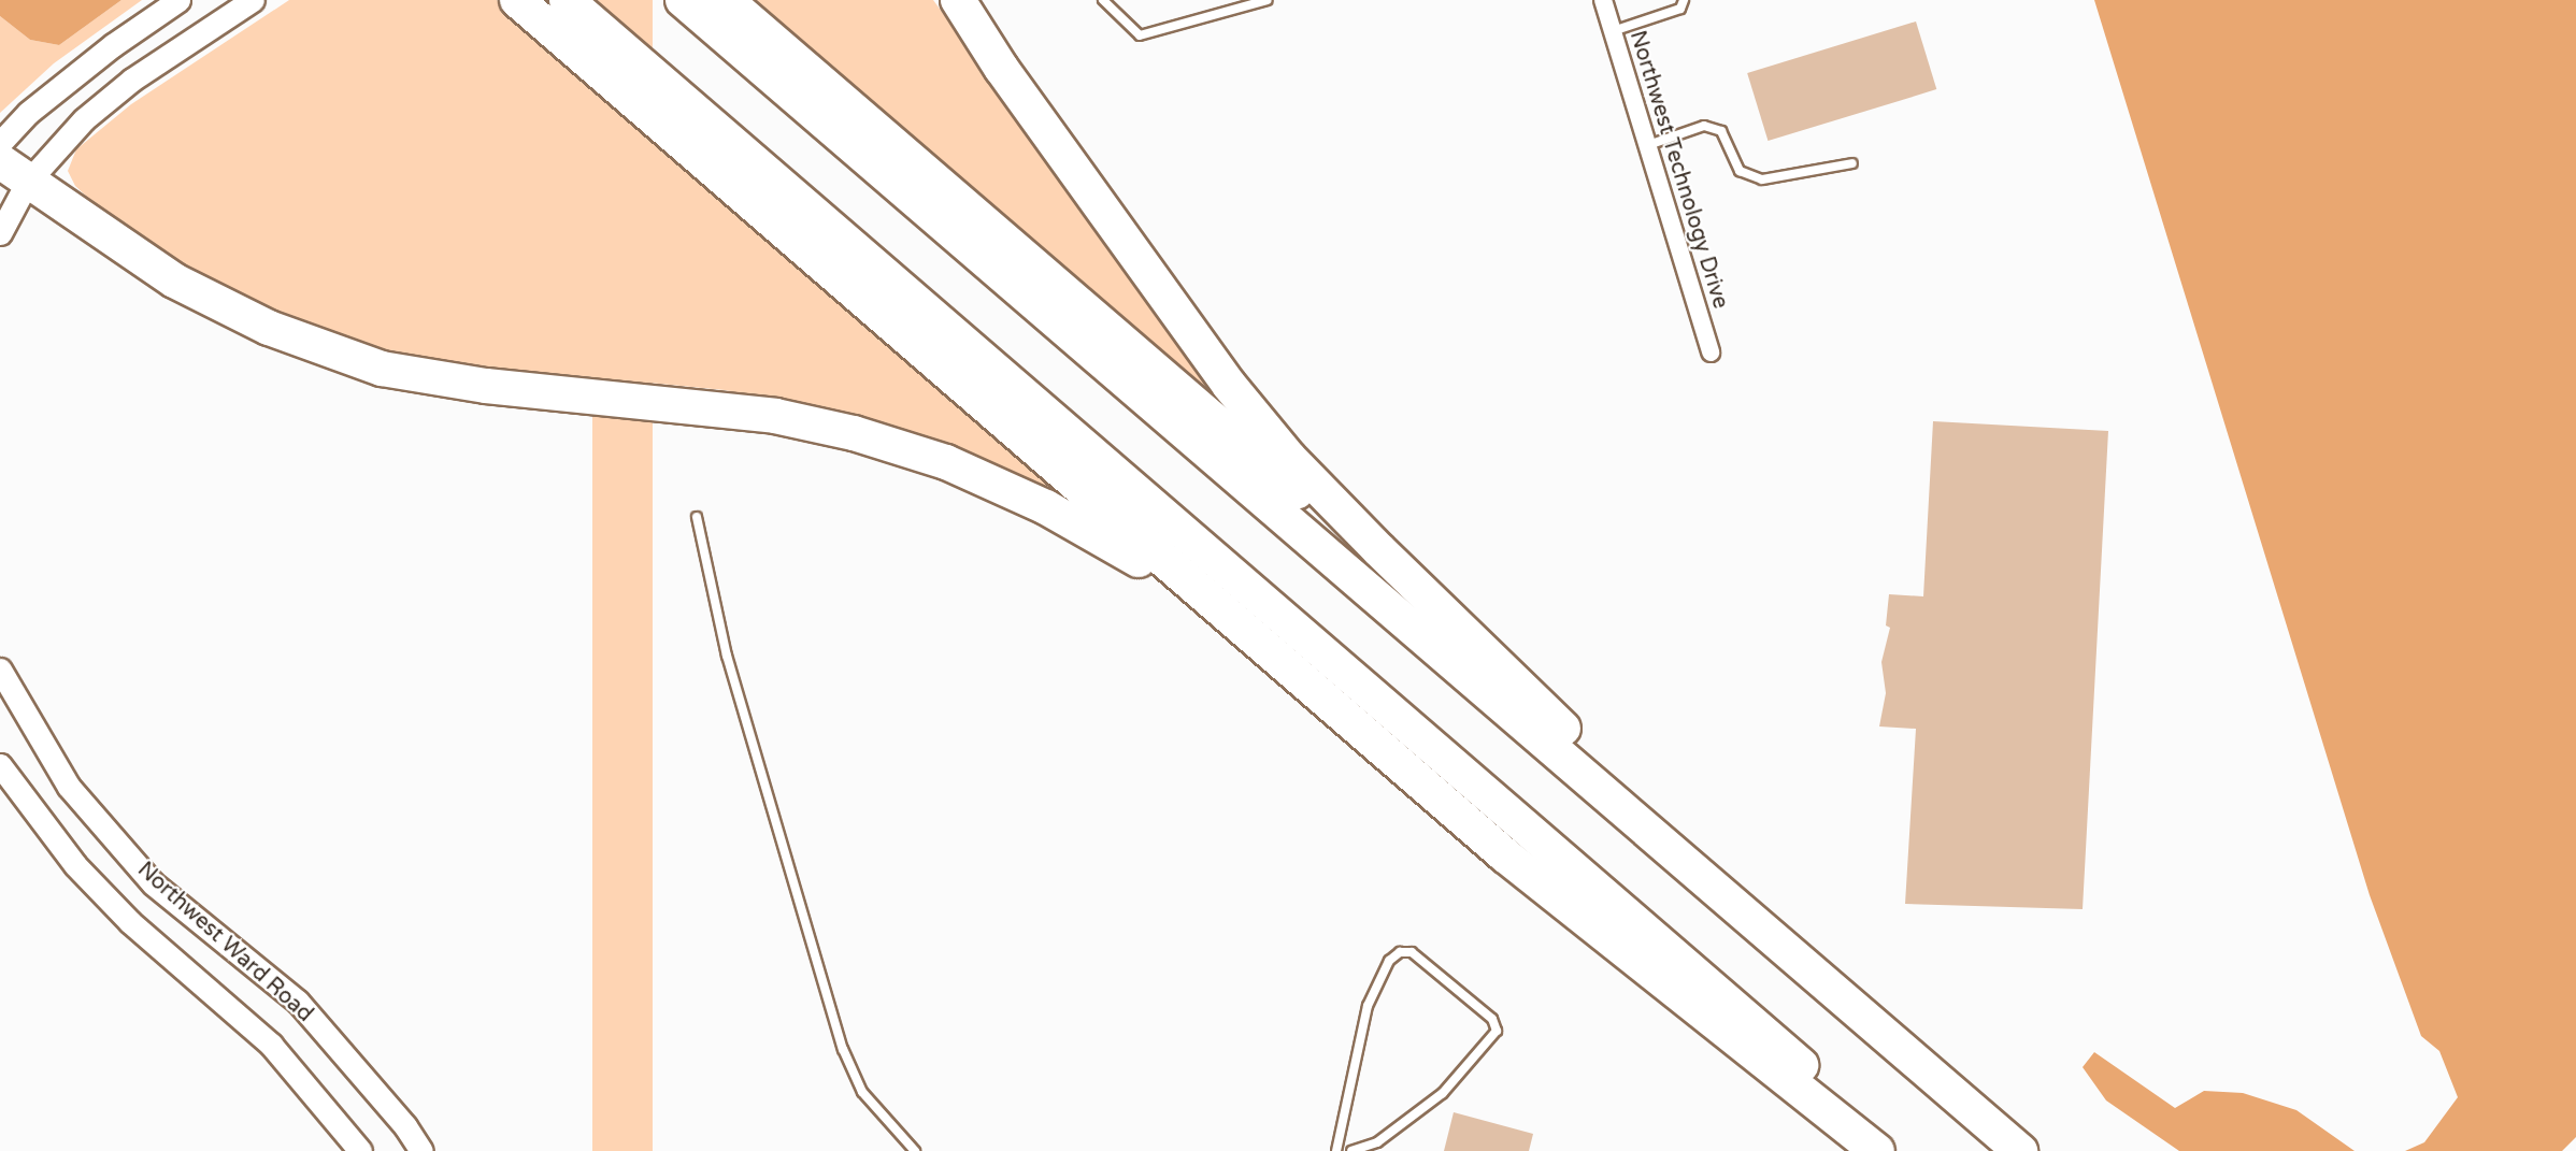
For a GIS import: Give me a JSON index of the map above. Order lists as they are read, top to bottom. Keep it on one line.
{"streets":{"street":["Northwest Technology Drive","Northwest Ward Road"]}}
